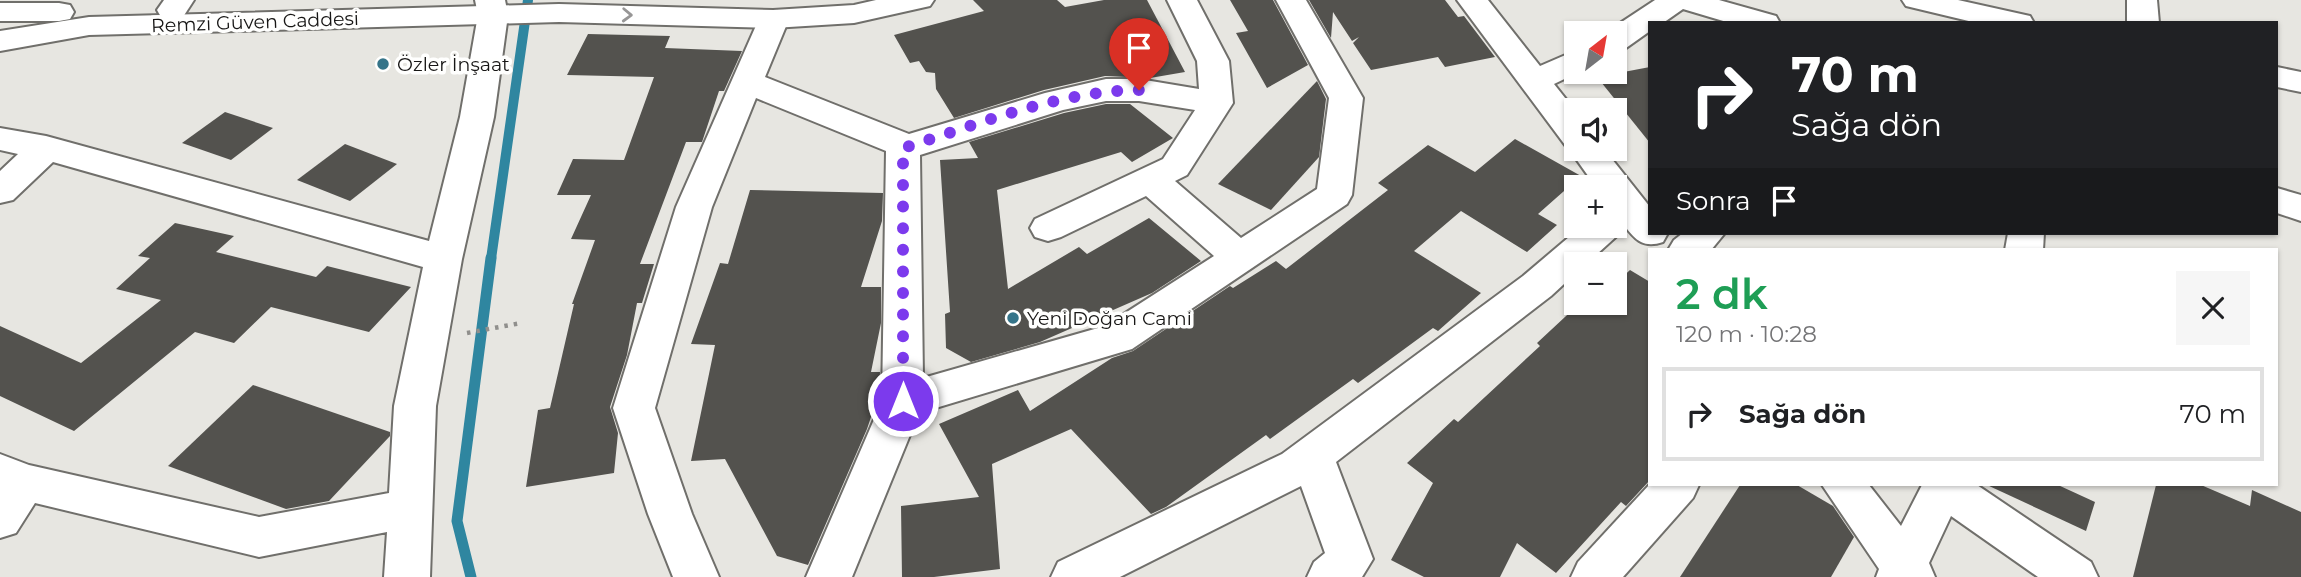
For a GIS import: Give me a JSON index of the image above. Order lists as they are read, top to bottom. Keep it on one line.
{"streets":{"street":["Remzi Güven Caddesi"]},"places":["Özler İnşaat","Yeni Doğan Cami"],"north":"top right","page":{"map_buttons":["+","−"],"turn":["70 m","Sağa dön"],"then":"Sonra","heading":["2 dk","120 m · 10:28"],"list":[{"name":"Sağa dön","value":"70 m"}]}}
